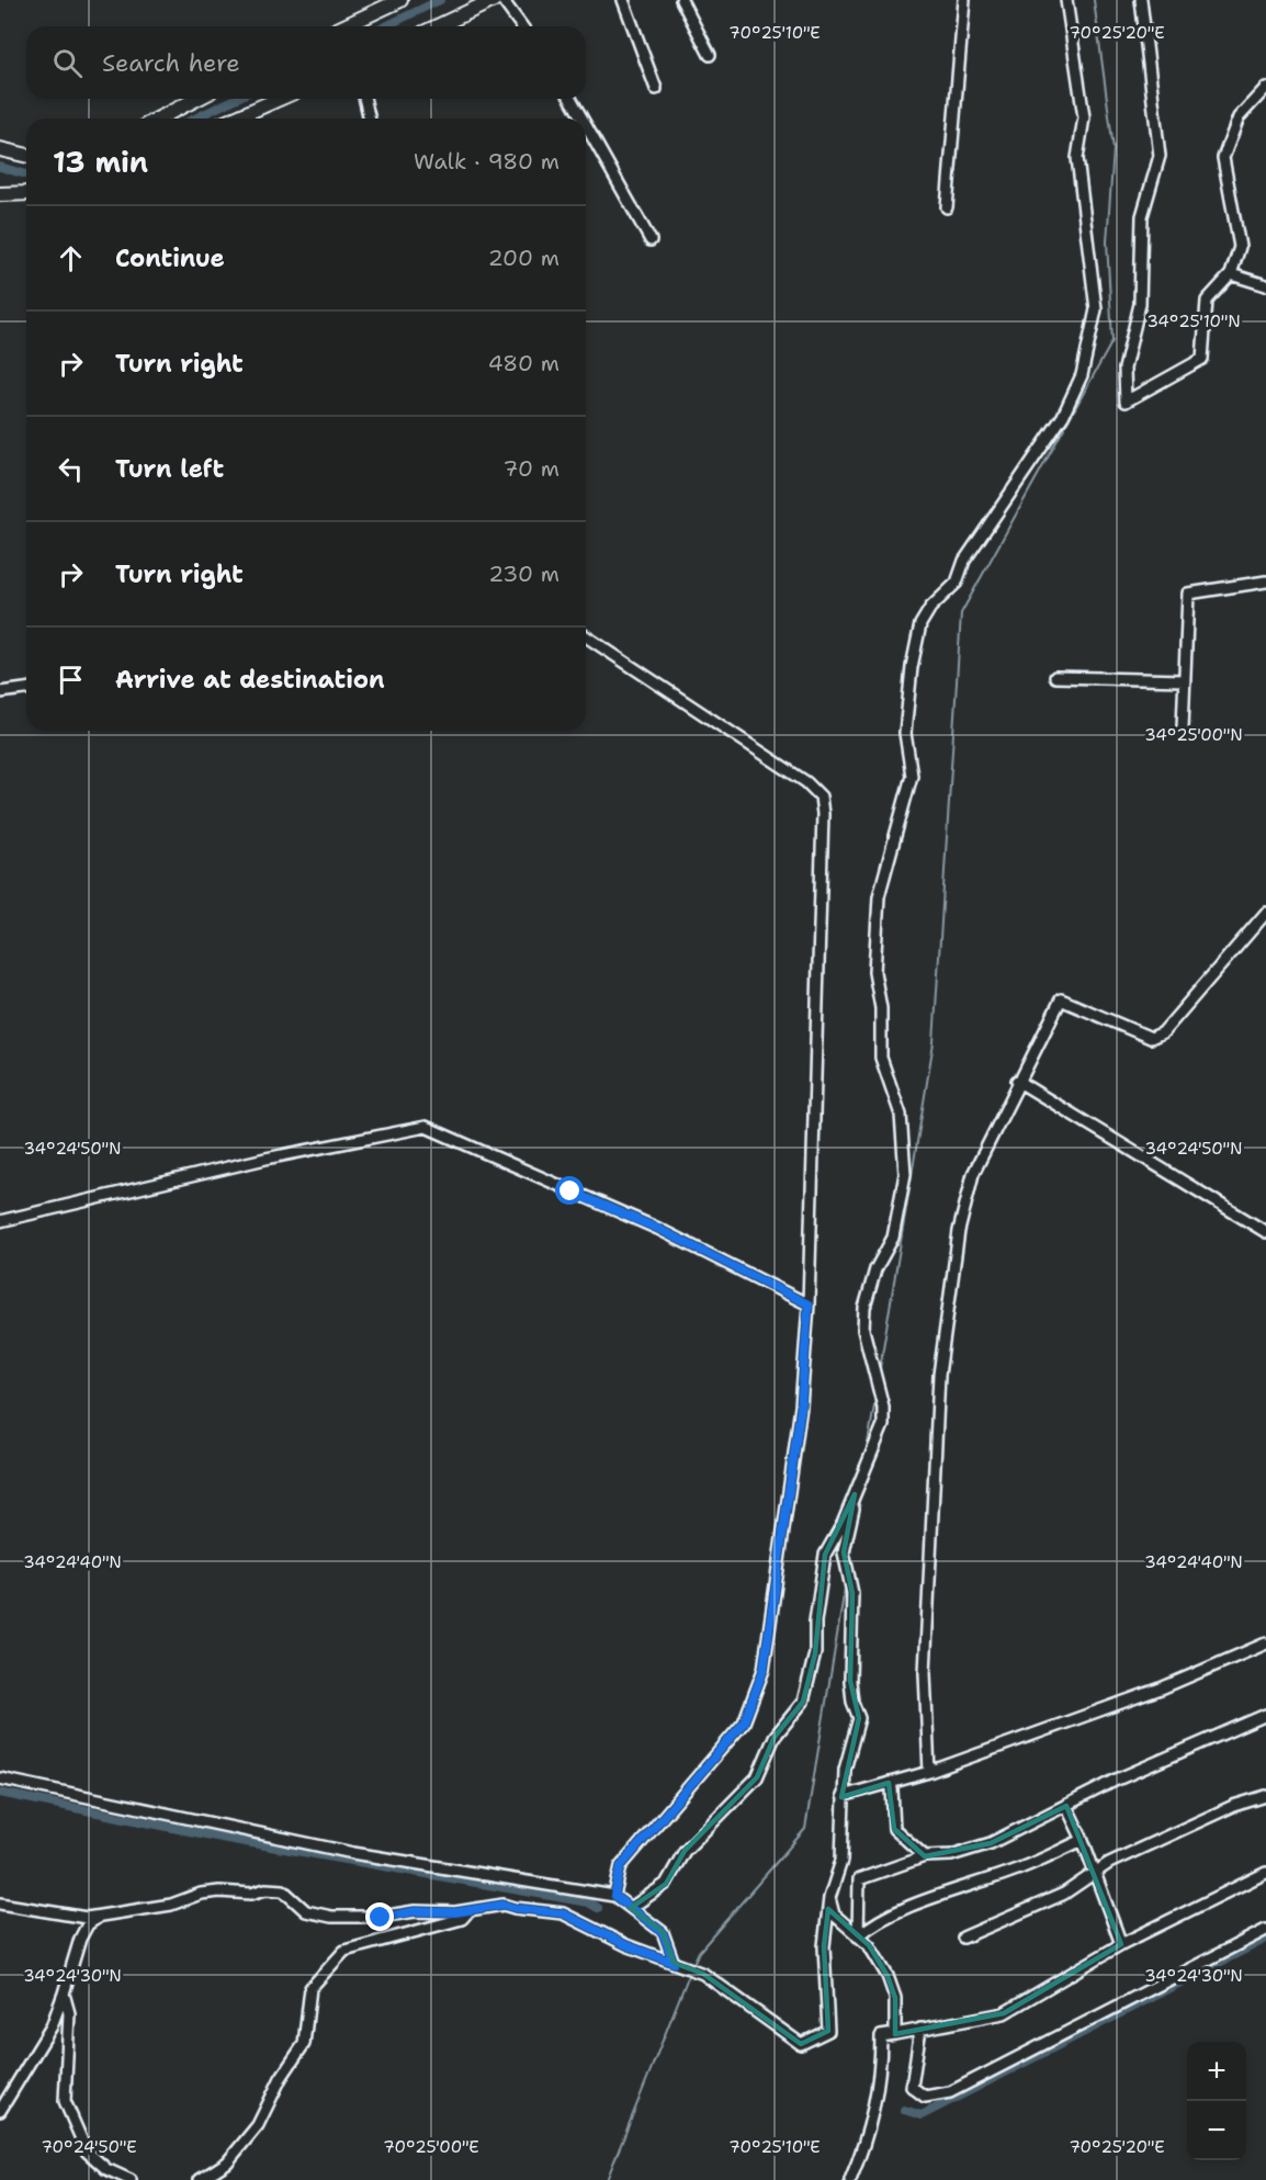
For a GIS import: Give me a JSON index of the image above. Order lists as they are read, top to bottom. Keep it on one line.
{"page":{"search":"Search here","heading":["13 min","Walk · 980 m"],"list":[["Continue","200 m"],["Turn right","480 m"],["Turn left","70 m"],["Turn right","230 m"],"Arrive at destination"],"map_buttons":["+","−"]},"coordinates":["70°25'10\"E","70°25'20\"E","34°25'10\"N","34°25'00\"N","34°24'50\"N","34°24'40\"N","34°24'30\"N","70°24'50\"E","70°25'00\"E"]}
